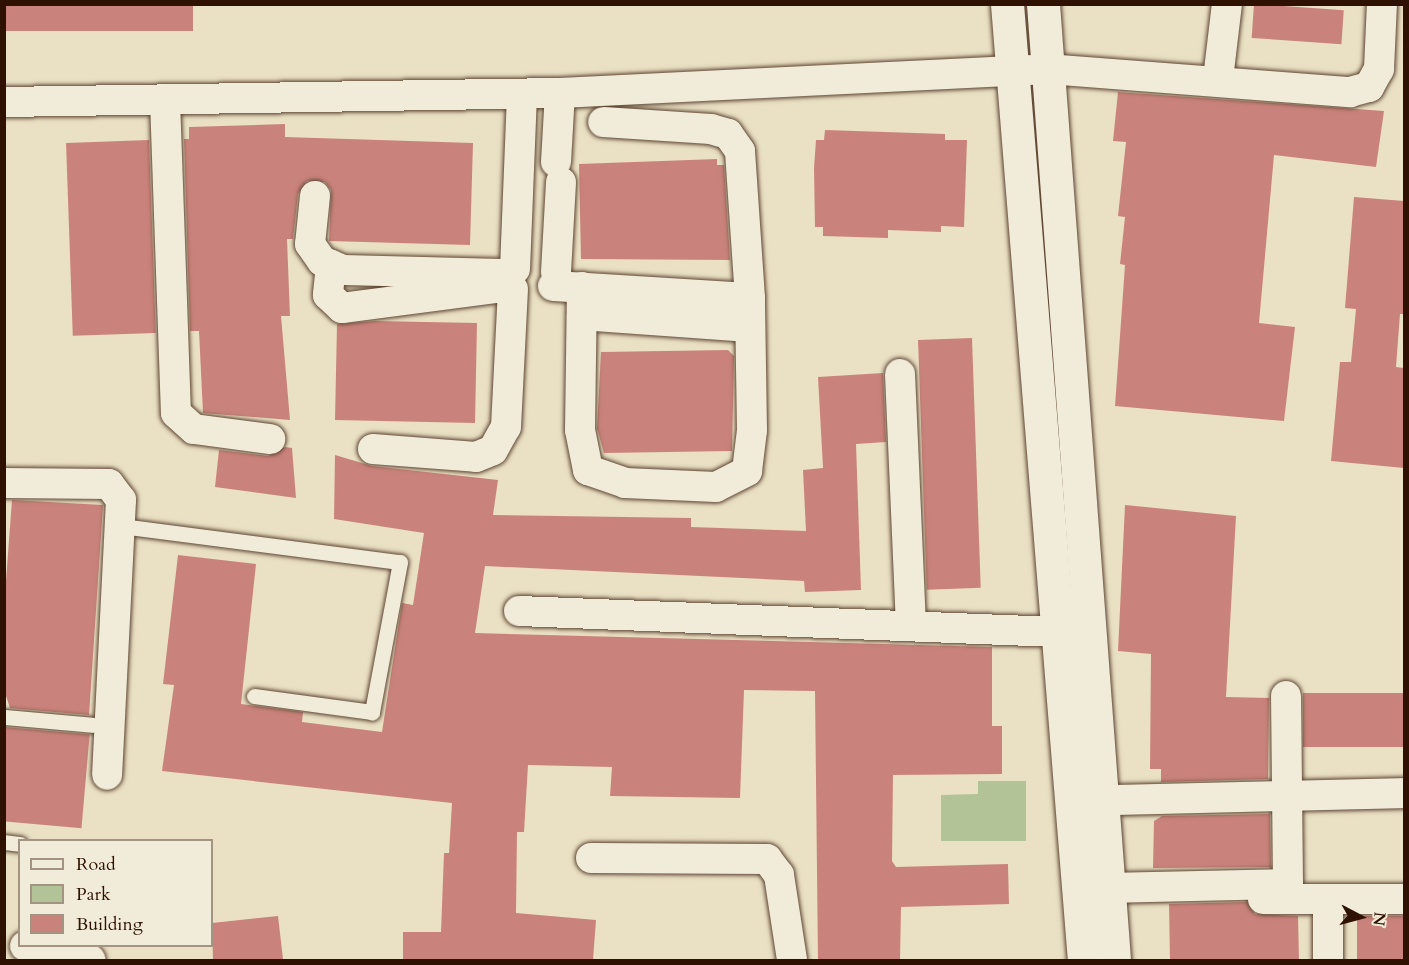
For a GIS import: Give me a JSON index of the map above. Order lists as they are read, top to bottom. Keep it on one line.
{"legend":["Road","Park","Building"],"north":"right"}
